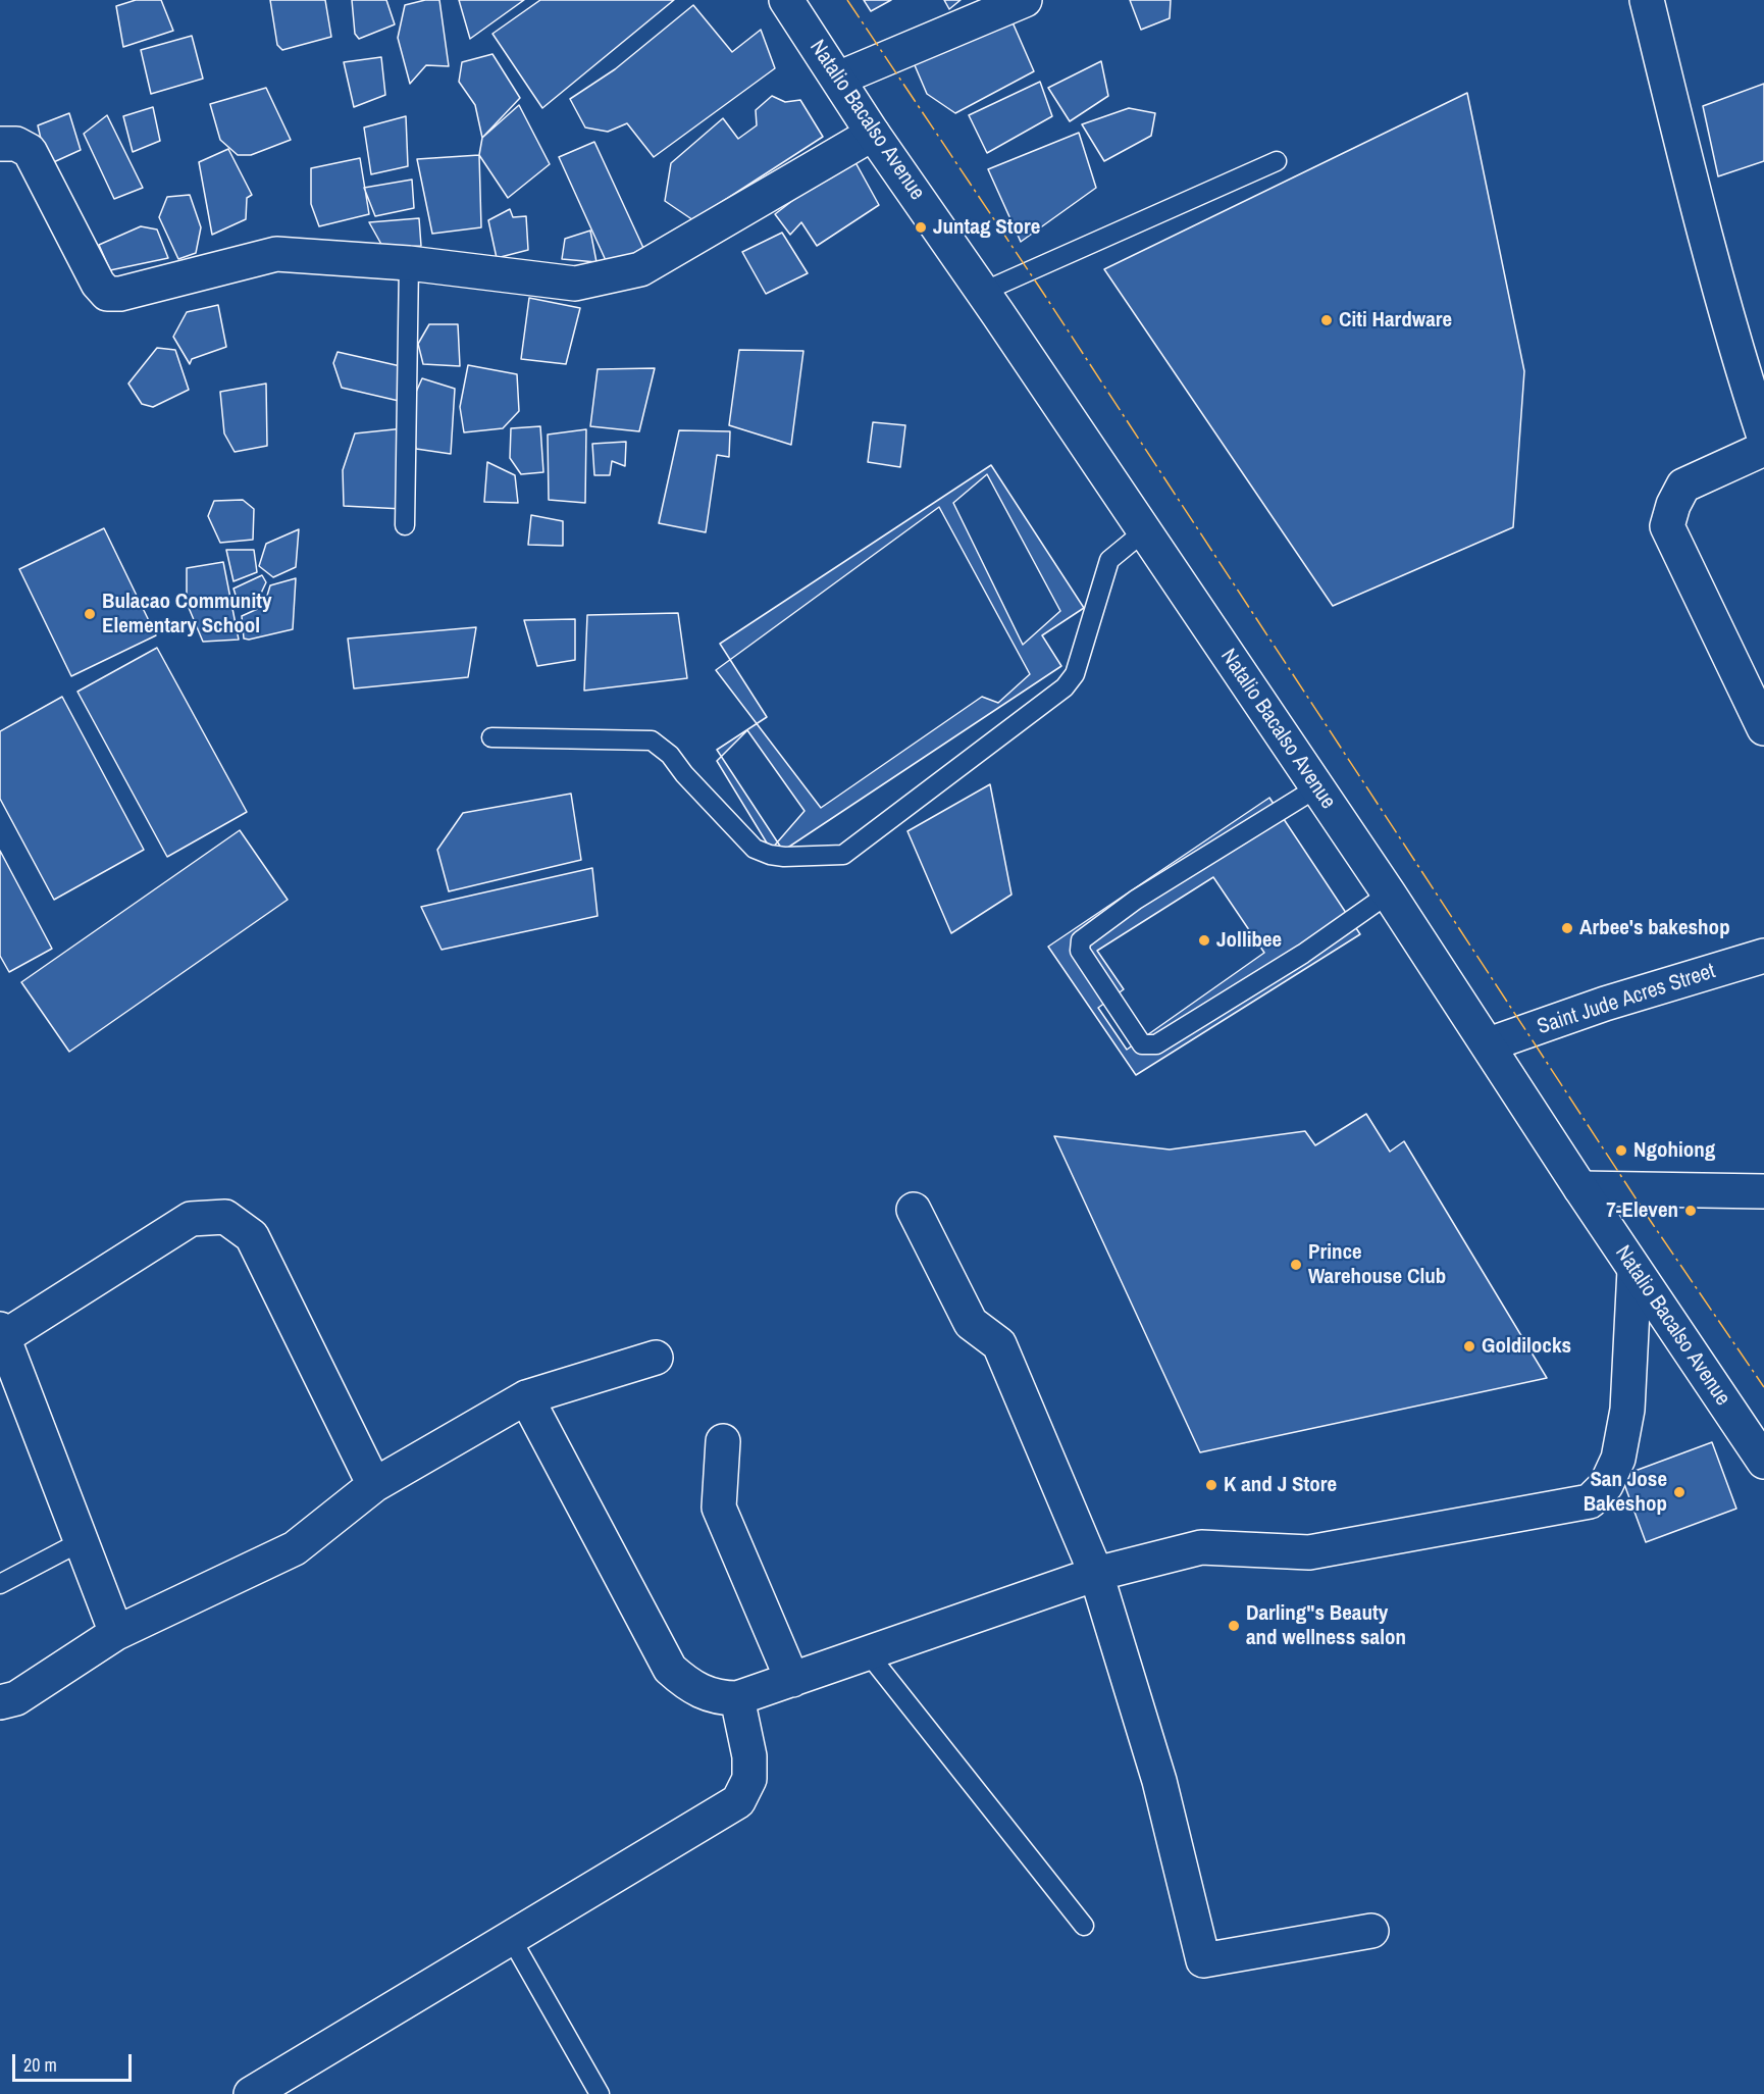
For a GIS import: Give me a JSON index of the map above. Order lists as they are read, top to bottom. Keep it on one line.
{"streets":{"street":["Natalio Bacalso Avenue","Saint Jude Acres Street"]},"crossings":[["Natalio Bacalso Avenue","Saint Jude Acres Street"]],"places":["Juntag Store","Citi Hardware","Bulacao Community Elementary School","Arbee's bakeshop","Jollibee","Ngohiong","7-Eleven","Prince Warehouse Club","Goldilocks","K and J Store","San Jose Bakeshop","Darling\"s Beauty and wellness salon"],"scale_bar":"20 m"}
